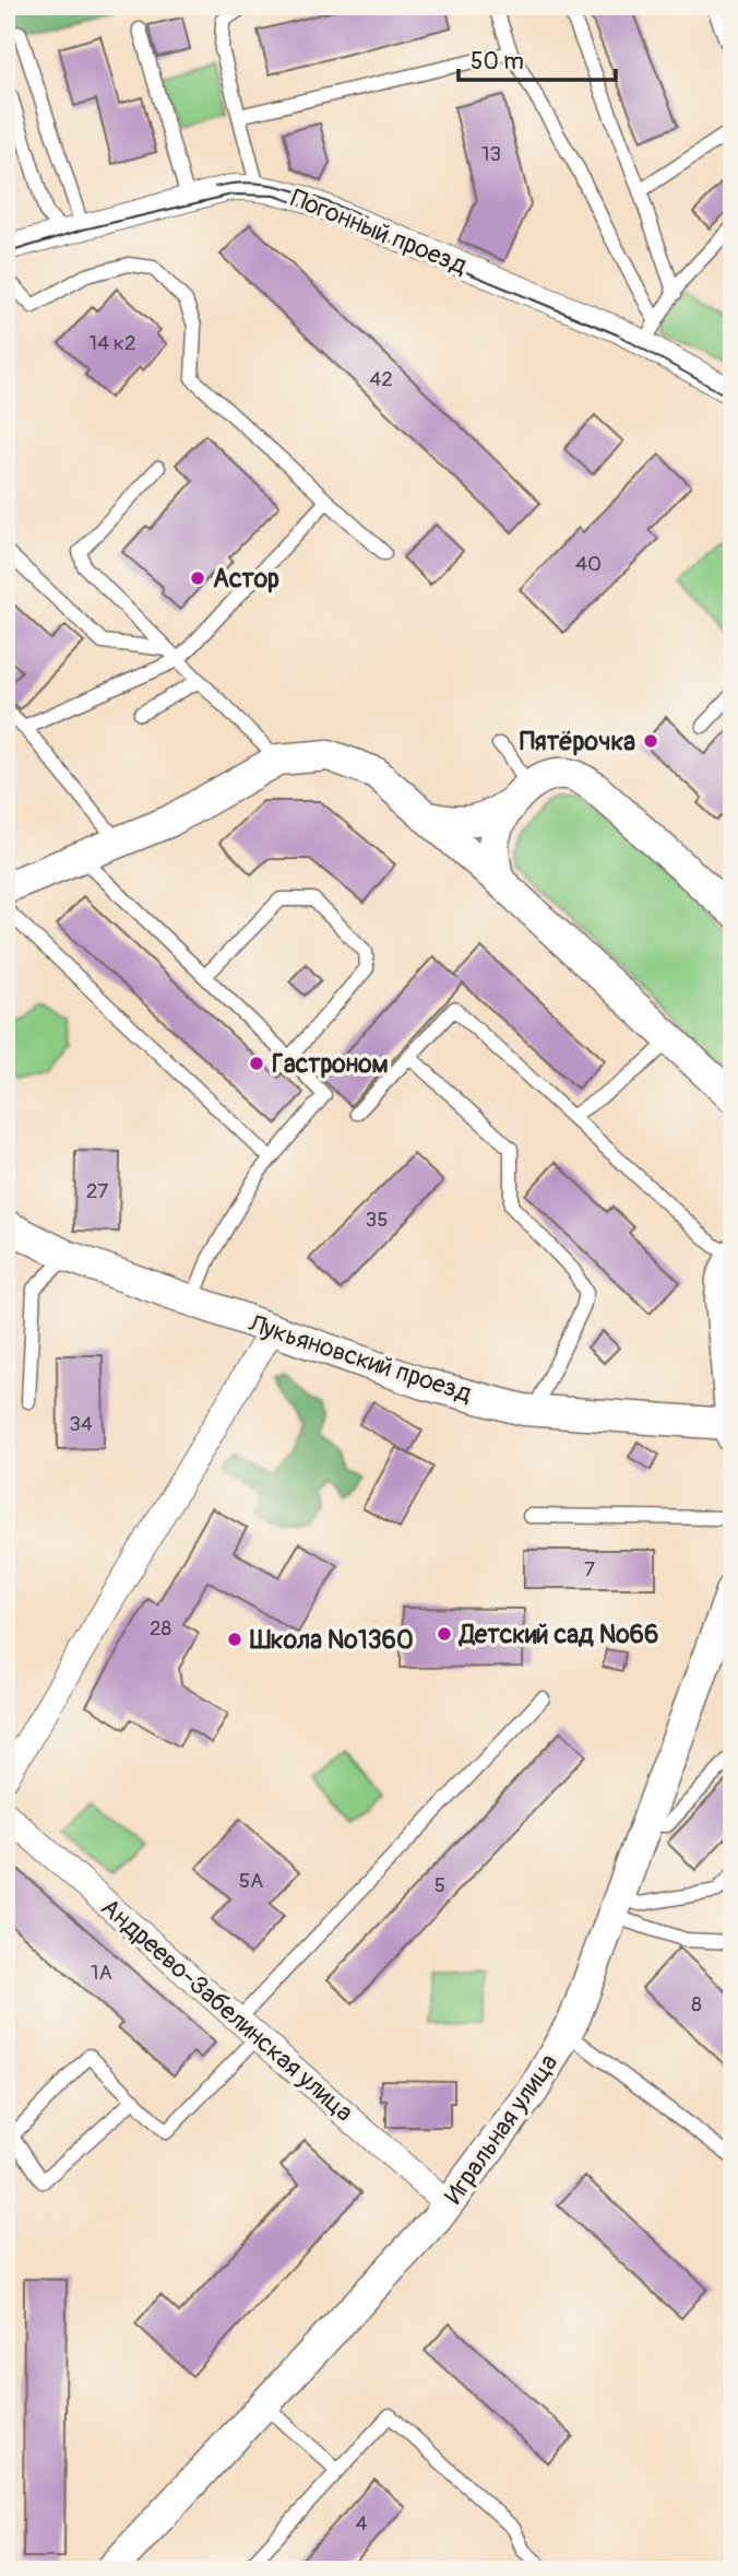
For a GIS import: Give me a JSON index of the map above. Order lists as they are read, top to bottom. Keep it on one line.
{"streets":{"street":["Погонный проезд","Лукьяновский проезд","Андреево-Забелинская улица","Игральная улица"]},"crossings":[["Андреево-Забелинская улица","Игральная улица"]],"places":["Астор","Пятёрочка","Гастроном","Детский сад №66","Школа №1360"],"house_numbers":["13","14 к2","42","40","27","35","34","7","28","5А","5","1А","8","4"],"scale_bar":"50 m"}
